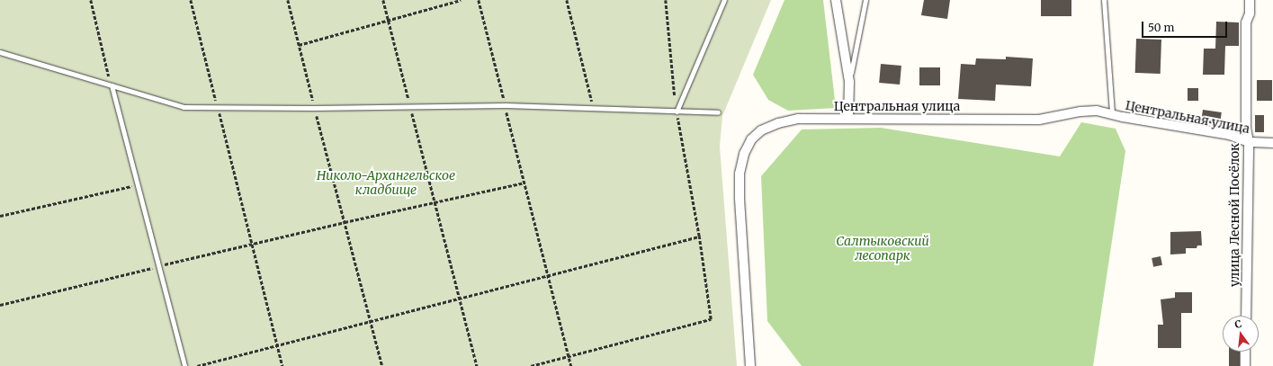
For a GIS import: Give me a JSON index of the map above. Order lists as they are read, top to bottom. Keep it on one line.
{"streets":{"street":["Центральная улица","улица Лесной Посёлок"]},"crossings":[["Центральная улица","улица Лесной Посёлок"]],"parks":["Николо-Архангельское кладбище","Салтыковский лесопарк"],"scale_bar":"50 m","north":"top"}
